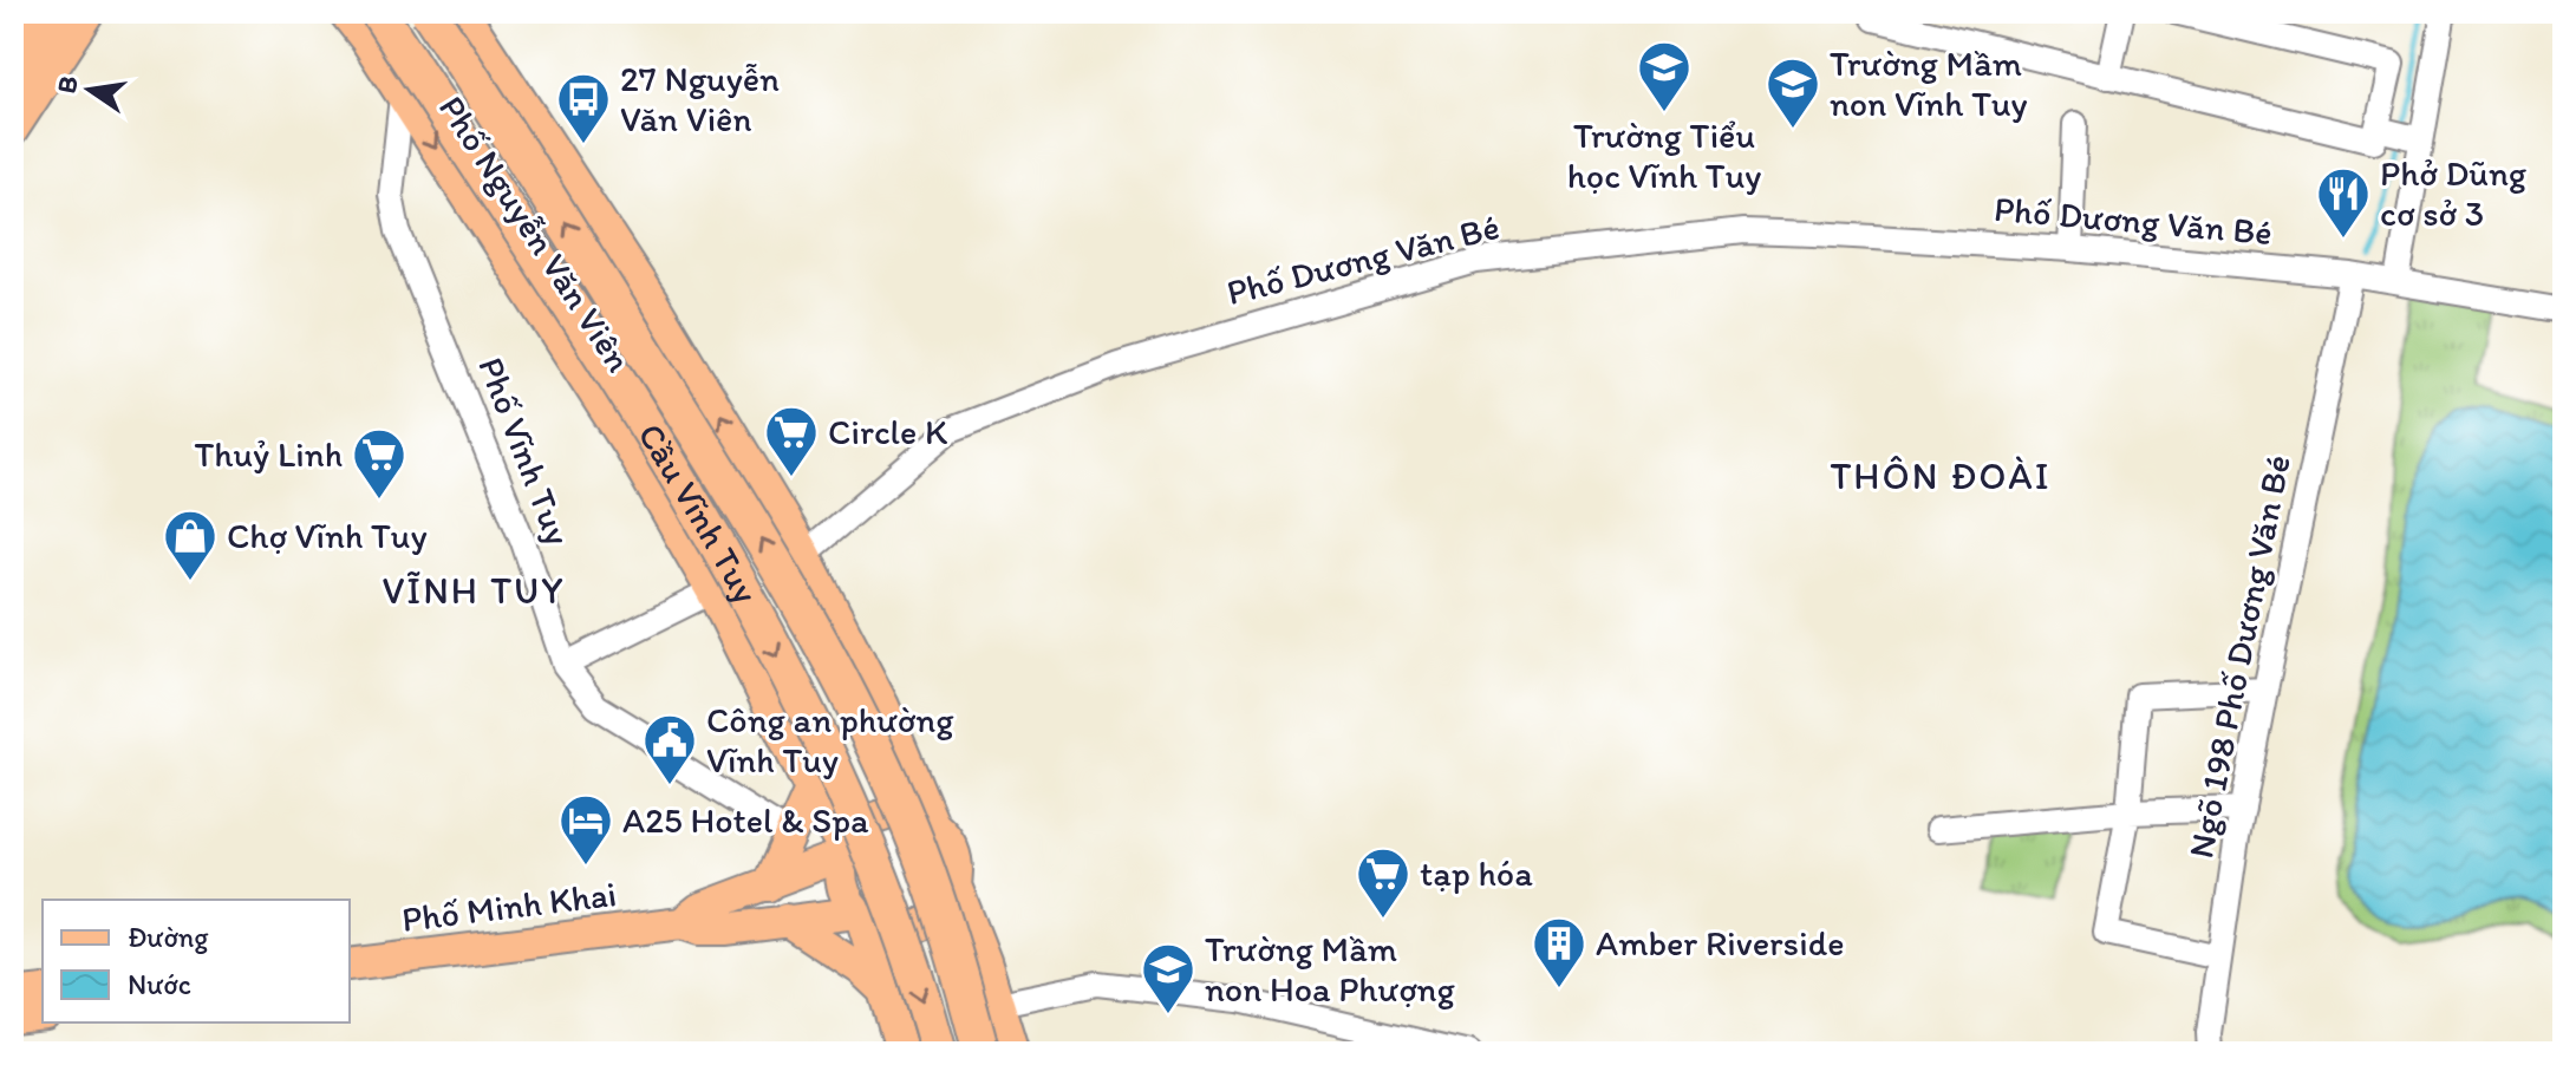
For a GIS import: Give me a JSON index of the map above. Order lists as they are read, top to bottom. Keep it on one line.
{"streets":{"highway":["Cầu Vĩnh Tuy"],"main road":["Phố Nguyễn Văn Viên","Phố Minh Khai"],"street":["Phố Dương Văn Bé","Phố Vĩnh Tuy","Ngõ 198 Phố Dương Văn Bé"]},"crossings":[["Phố Dương Văn Bé","Phố Nguyễn Văn Viên"],["Phố Dương Văn Bé","Ngõ 198 Phố Dương Văn Bé"],["Phố Nguyễn Văn Viên","Phố Vĩnh Tuy"],["Phố Nguyễn Văn Viên","Phố Minh Khai"]],"districts":["THÔN ĐOÀI","VĨNH TUY"],"places":{"school or university":["Trường Tiểu học Vĩnh Tuy","Trường Mầm non Vĩnh Tuy","Trường Mầm non Hoa Phượng"],"bus stop":["27 Nguyễn Văn Viên"],"restaurant":["Phở Dũng cơ sở 3"],"supermarket":["Circle K","Thuỷ Linh","tạp hóa"],"shop":["Chợ Vĩnh Tuy"],"public building":["Công an phường Vĩnh Tuy"],"hotel":["A25 Hotel & Spa"],"building":["Amber Riverside"]},"legend":["Đường","Nước"],"north":"left"}
